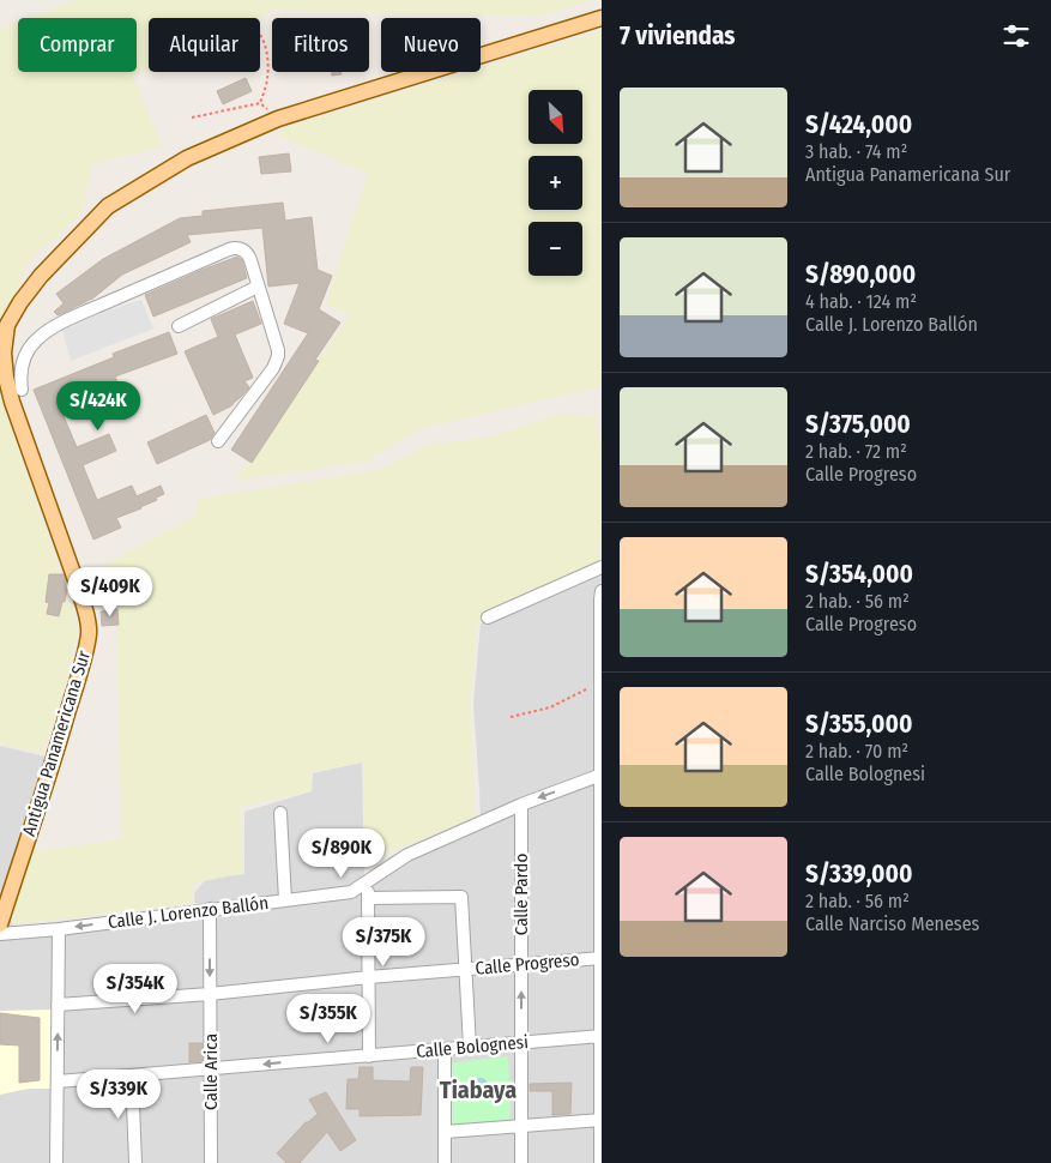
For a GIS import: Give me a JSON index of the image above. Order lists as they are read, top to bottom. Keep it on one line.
{"streets":{"main road":["Antigua Panamericana Sur"],"street":["Calle Pardo","Calle J. Lorenzo Ballón","Calle Progreso","Calle Bolognesi","Calle Arica"]},"crossings":[["Calle Pardo","Calle J. Lorenzo Ballón"],["Calle Pardo","Calle Progreso"],["Calle Pardo","Calle Bolognesi"],["Calle J. Lorenzo Ballón","Calle Arica"],["Calle Progreso","Calle Arica"],["Calle Bolognesi","Calle Arica"]],"one_way":["Calle J. Lorenzo Ballón"],"districts":["Tiabaya"],"north":"bottom right","page":{"heading":"7 viviendas","chip":["Comprar","Alquilar","Filtros","Nuevo"],"list":[{"name":"S/424,000","note":"3 hab. · 74 m² · Antigua Panamericana Sur"},{"name":"S/890,000","note":"4 hab. · 124 m² · Calle J. Lorenzo Ballón"},{"name":"S/375,000","note":"2 hab. · 72 m² · Calle Progreso"},{"name":"S/354,000","note":"2 hab. · 56 m² · Calle Progreso"},{"name":"S/355,000","note":"2 hab. · 70 m² · Calle Bolognesi"},{"name":"S/339,000","note":"2 hab. · 56 m² · Calle Narciso Meneses"}],"map_buttons":["+","−"],"price":["S/424K","S/409K","S/890K","S/375K","S/354K","S/355K","S/339K"]}}
